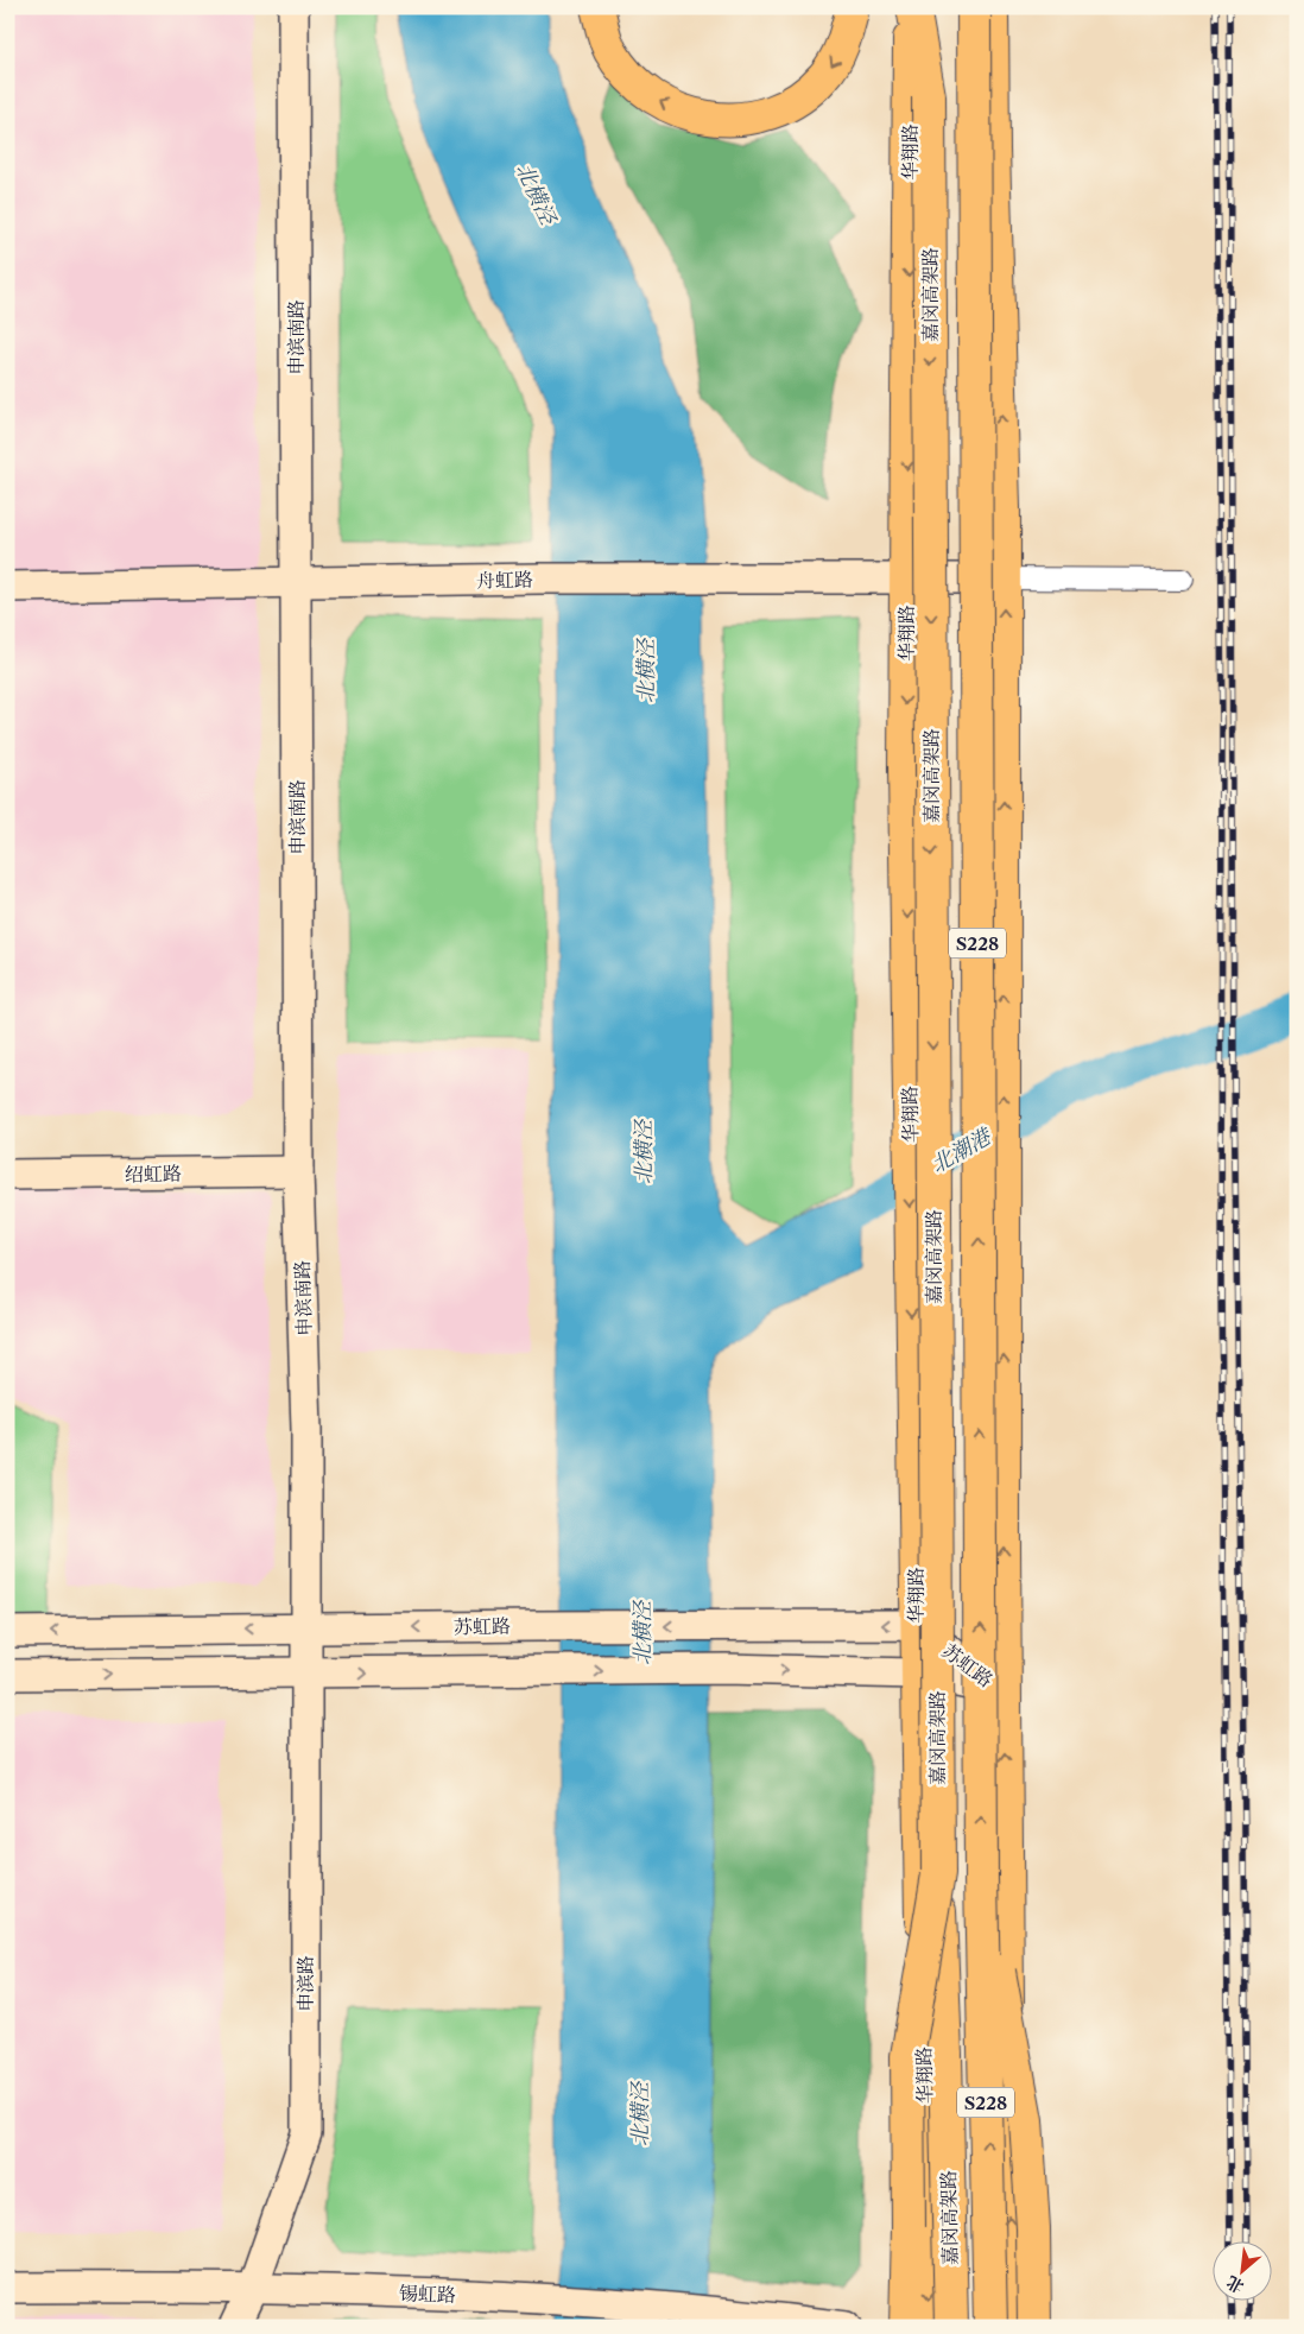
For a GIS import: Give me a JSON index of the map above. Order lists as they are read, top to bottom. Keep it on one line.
{"streets":{"main road":["华翔路","嘉闵高架路","申滨南路","舟虹路","S228","绍虹路","苏虹路","申滨路","锡虹路"]},"crossings":[["华翔路","舟虹路"],["华翔路","苏虹路"],["申滨南路","舟虹路"],["申滨南路","绍虹路"],["申滨南路","苏虹路"],["申滨南路","申滨路"],["苏虹路","申滨路"],["申滨路","锡虹路"]],"water":["北横泾","北潮港"],"north":"bottom left"}
